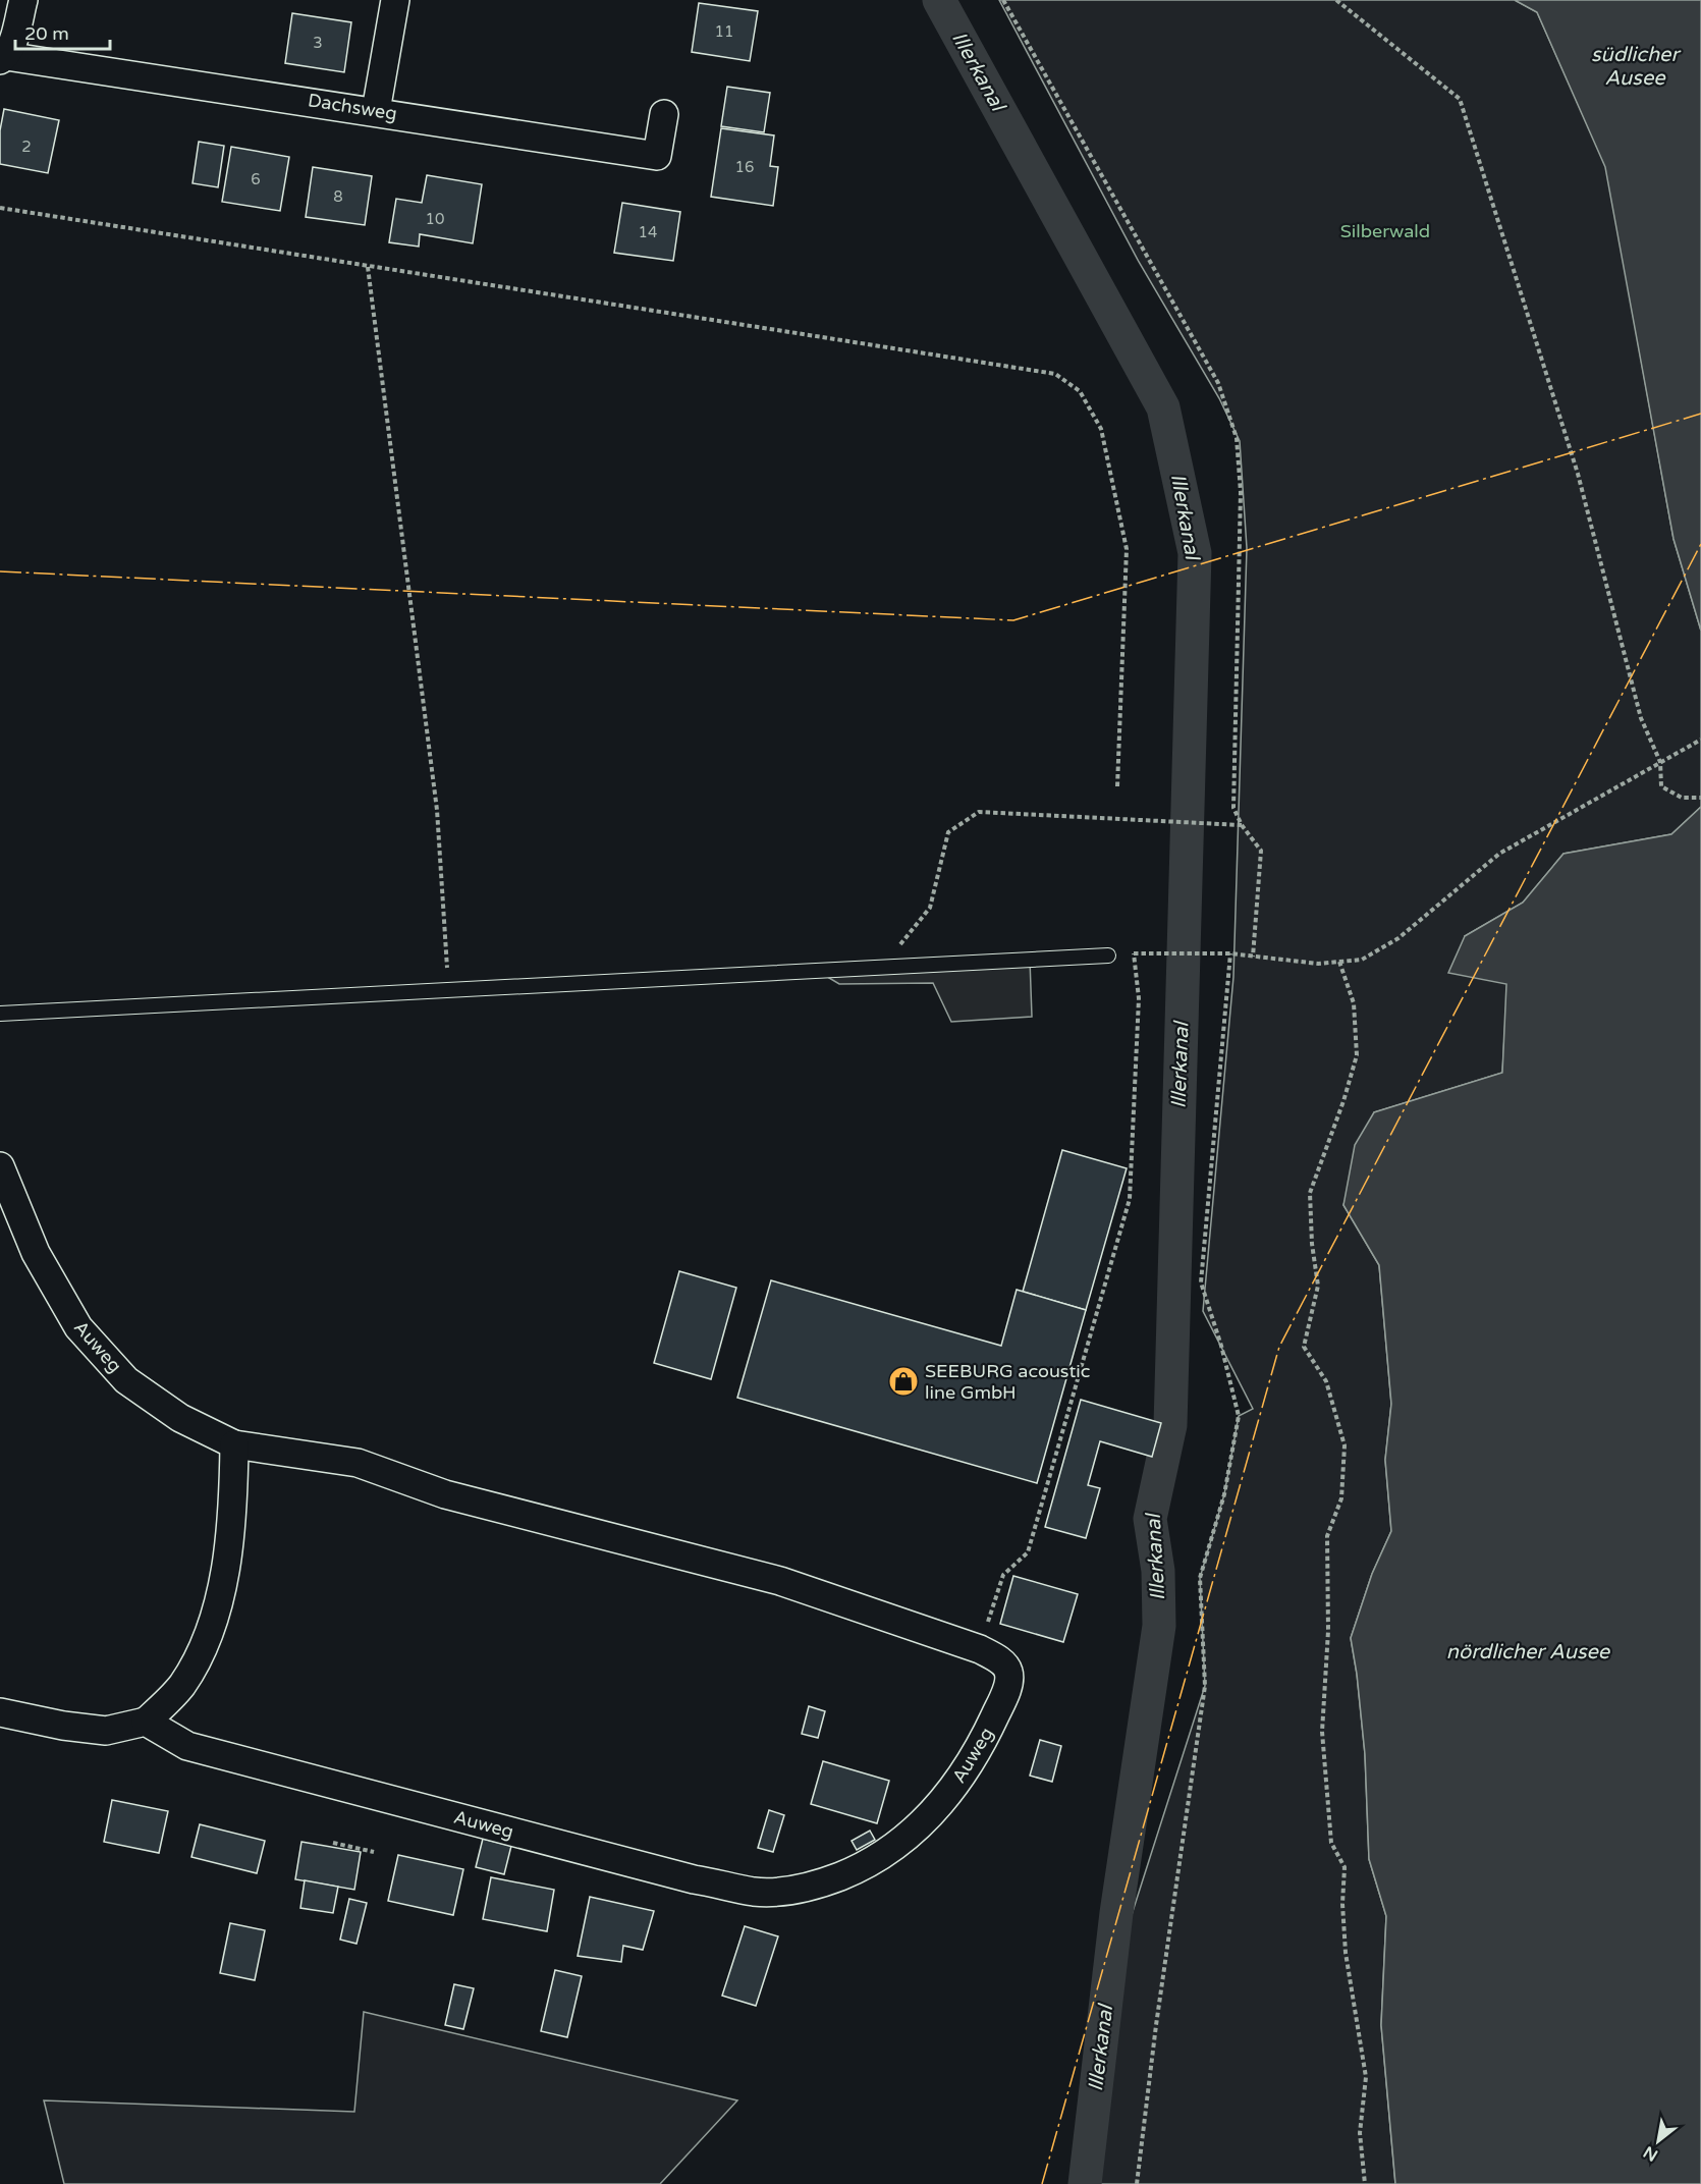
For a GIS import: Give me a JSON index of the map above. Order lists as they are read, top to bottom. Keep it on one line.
{"streets":{"street":["Dachsweg","Auweg"]},"water":["südlicher Ausee","Illerkanal","nördlicher Ausee"],"parks":["Silberwald"],"places":{"shop":["SEEBURG acoustic line GmbH"]},"house_numbers":["11","3","2","16","6","8","10","14"],"scale_bar":"20 m","north":"bottom left"}
